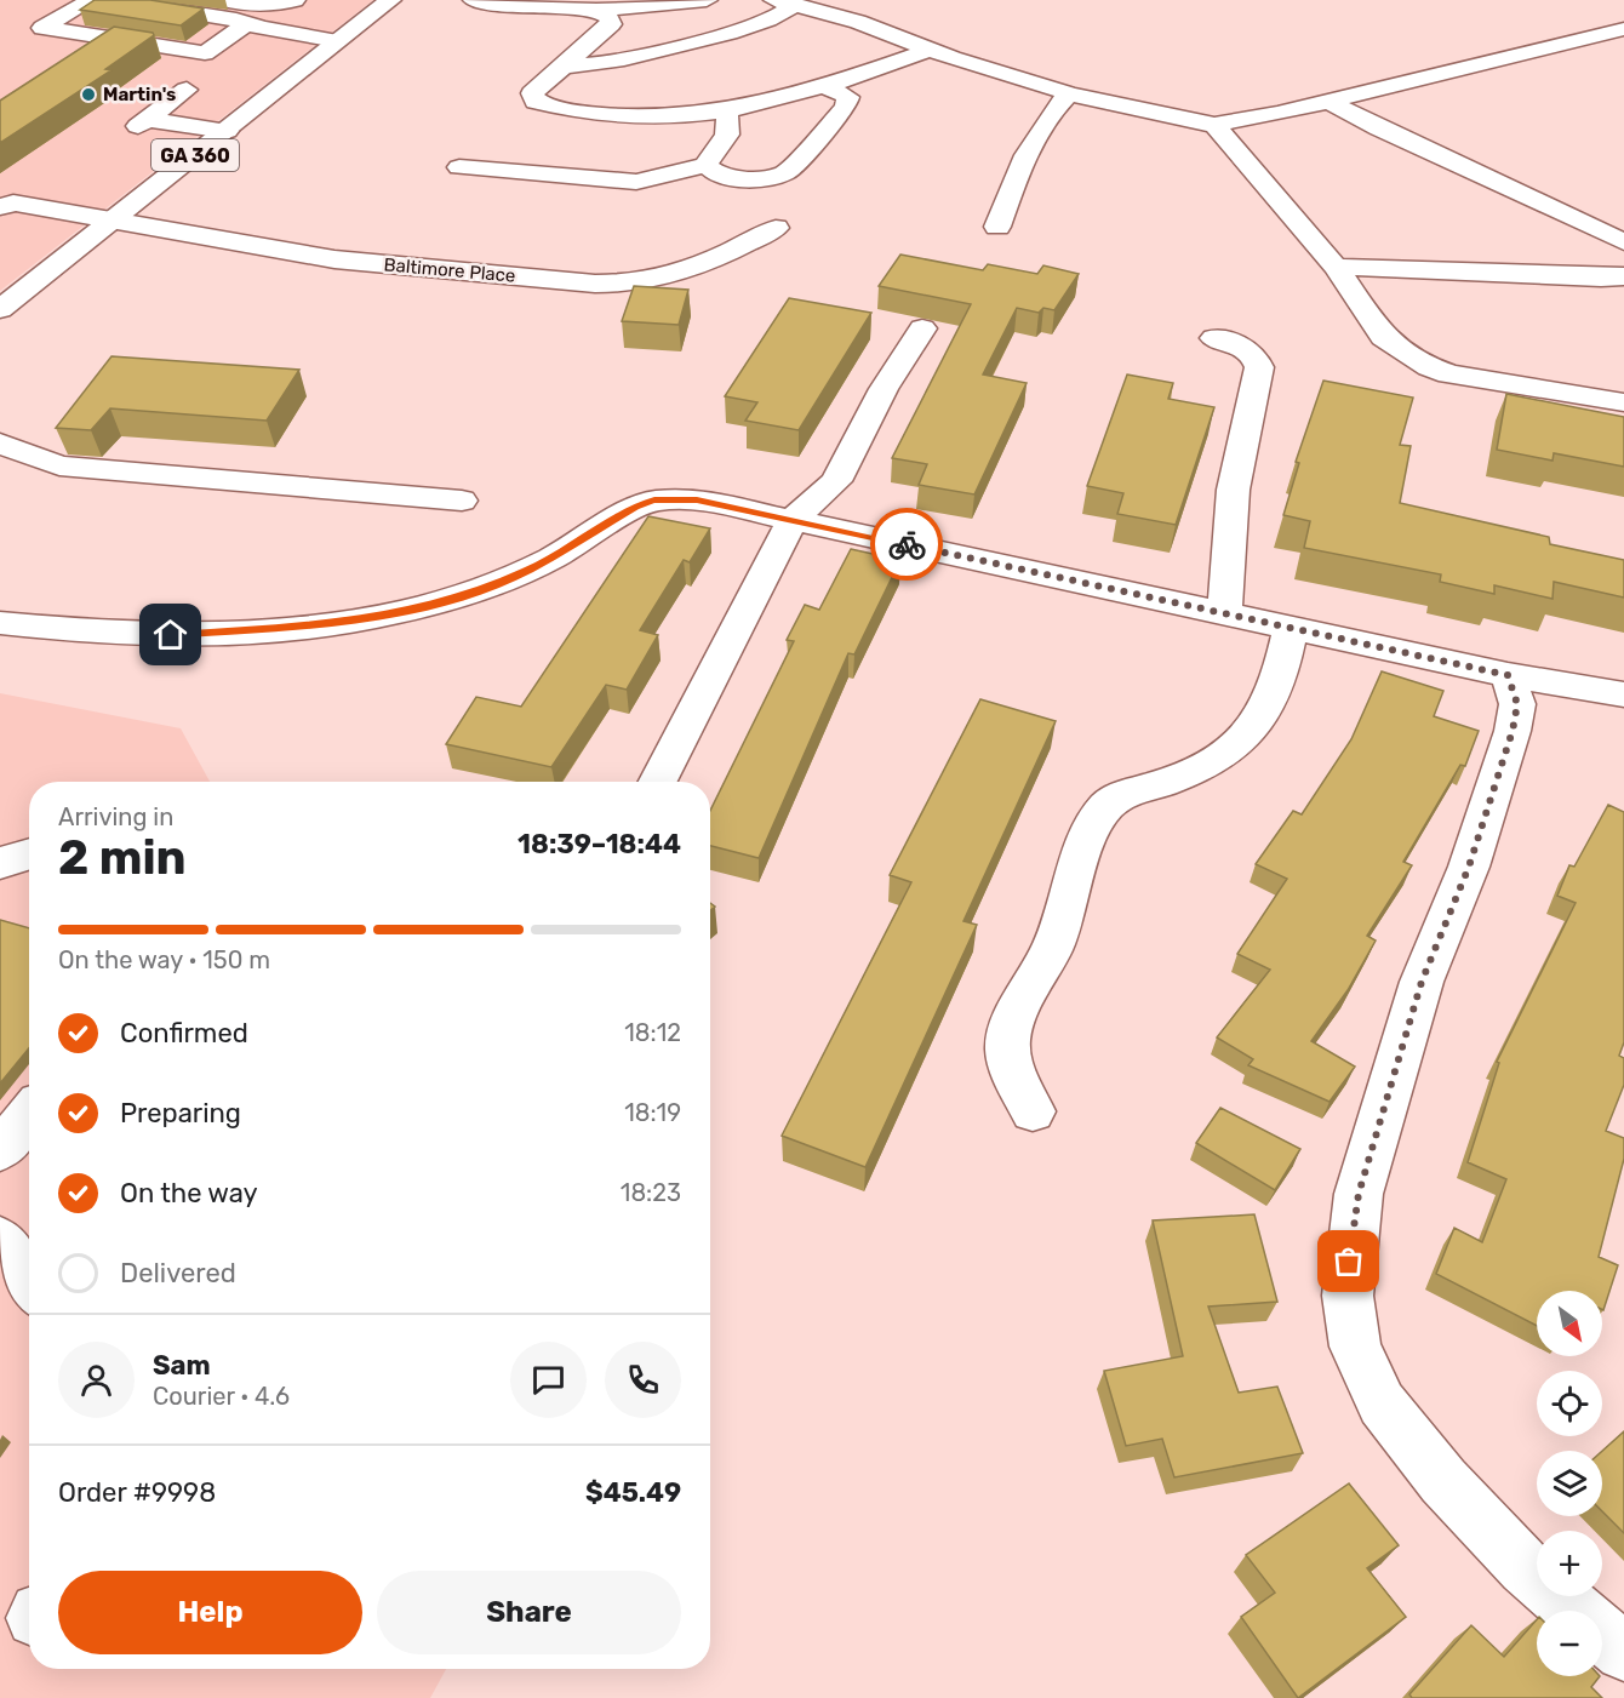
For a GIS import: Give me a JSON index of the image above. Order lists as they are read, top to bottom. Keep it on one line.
{"streets":{"street":["GA 360","Baltimore Place"]},"crossings":[["GA 360","Baltimore Place"]],"places":["Martin's"],"north":"bottom right","page":{"heading":["2 min","Arriving in","18:39–18:44"],"panel":["Sam","Courier · 4.6","Order #9998","$45.49"],"bar":"On the way · 150 m","list":[["Confirmed","18:12"],["Preparing","18:19"],["On the way","18:23"],"Delivered"],"map_buttons":["+","−"],"buttons":["Help","Share"]}}
